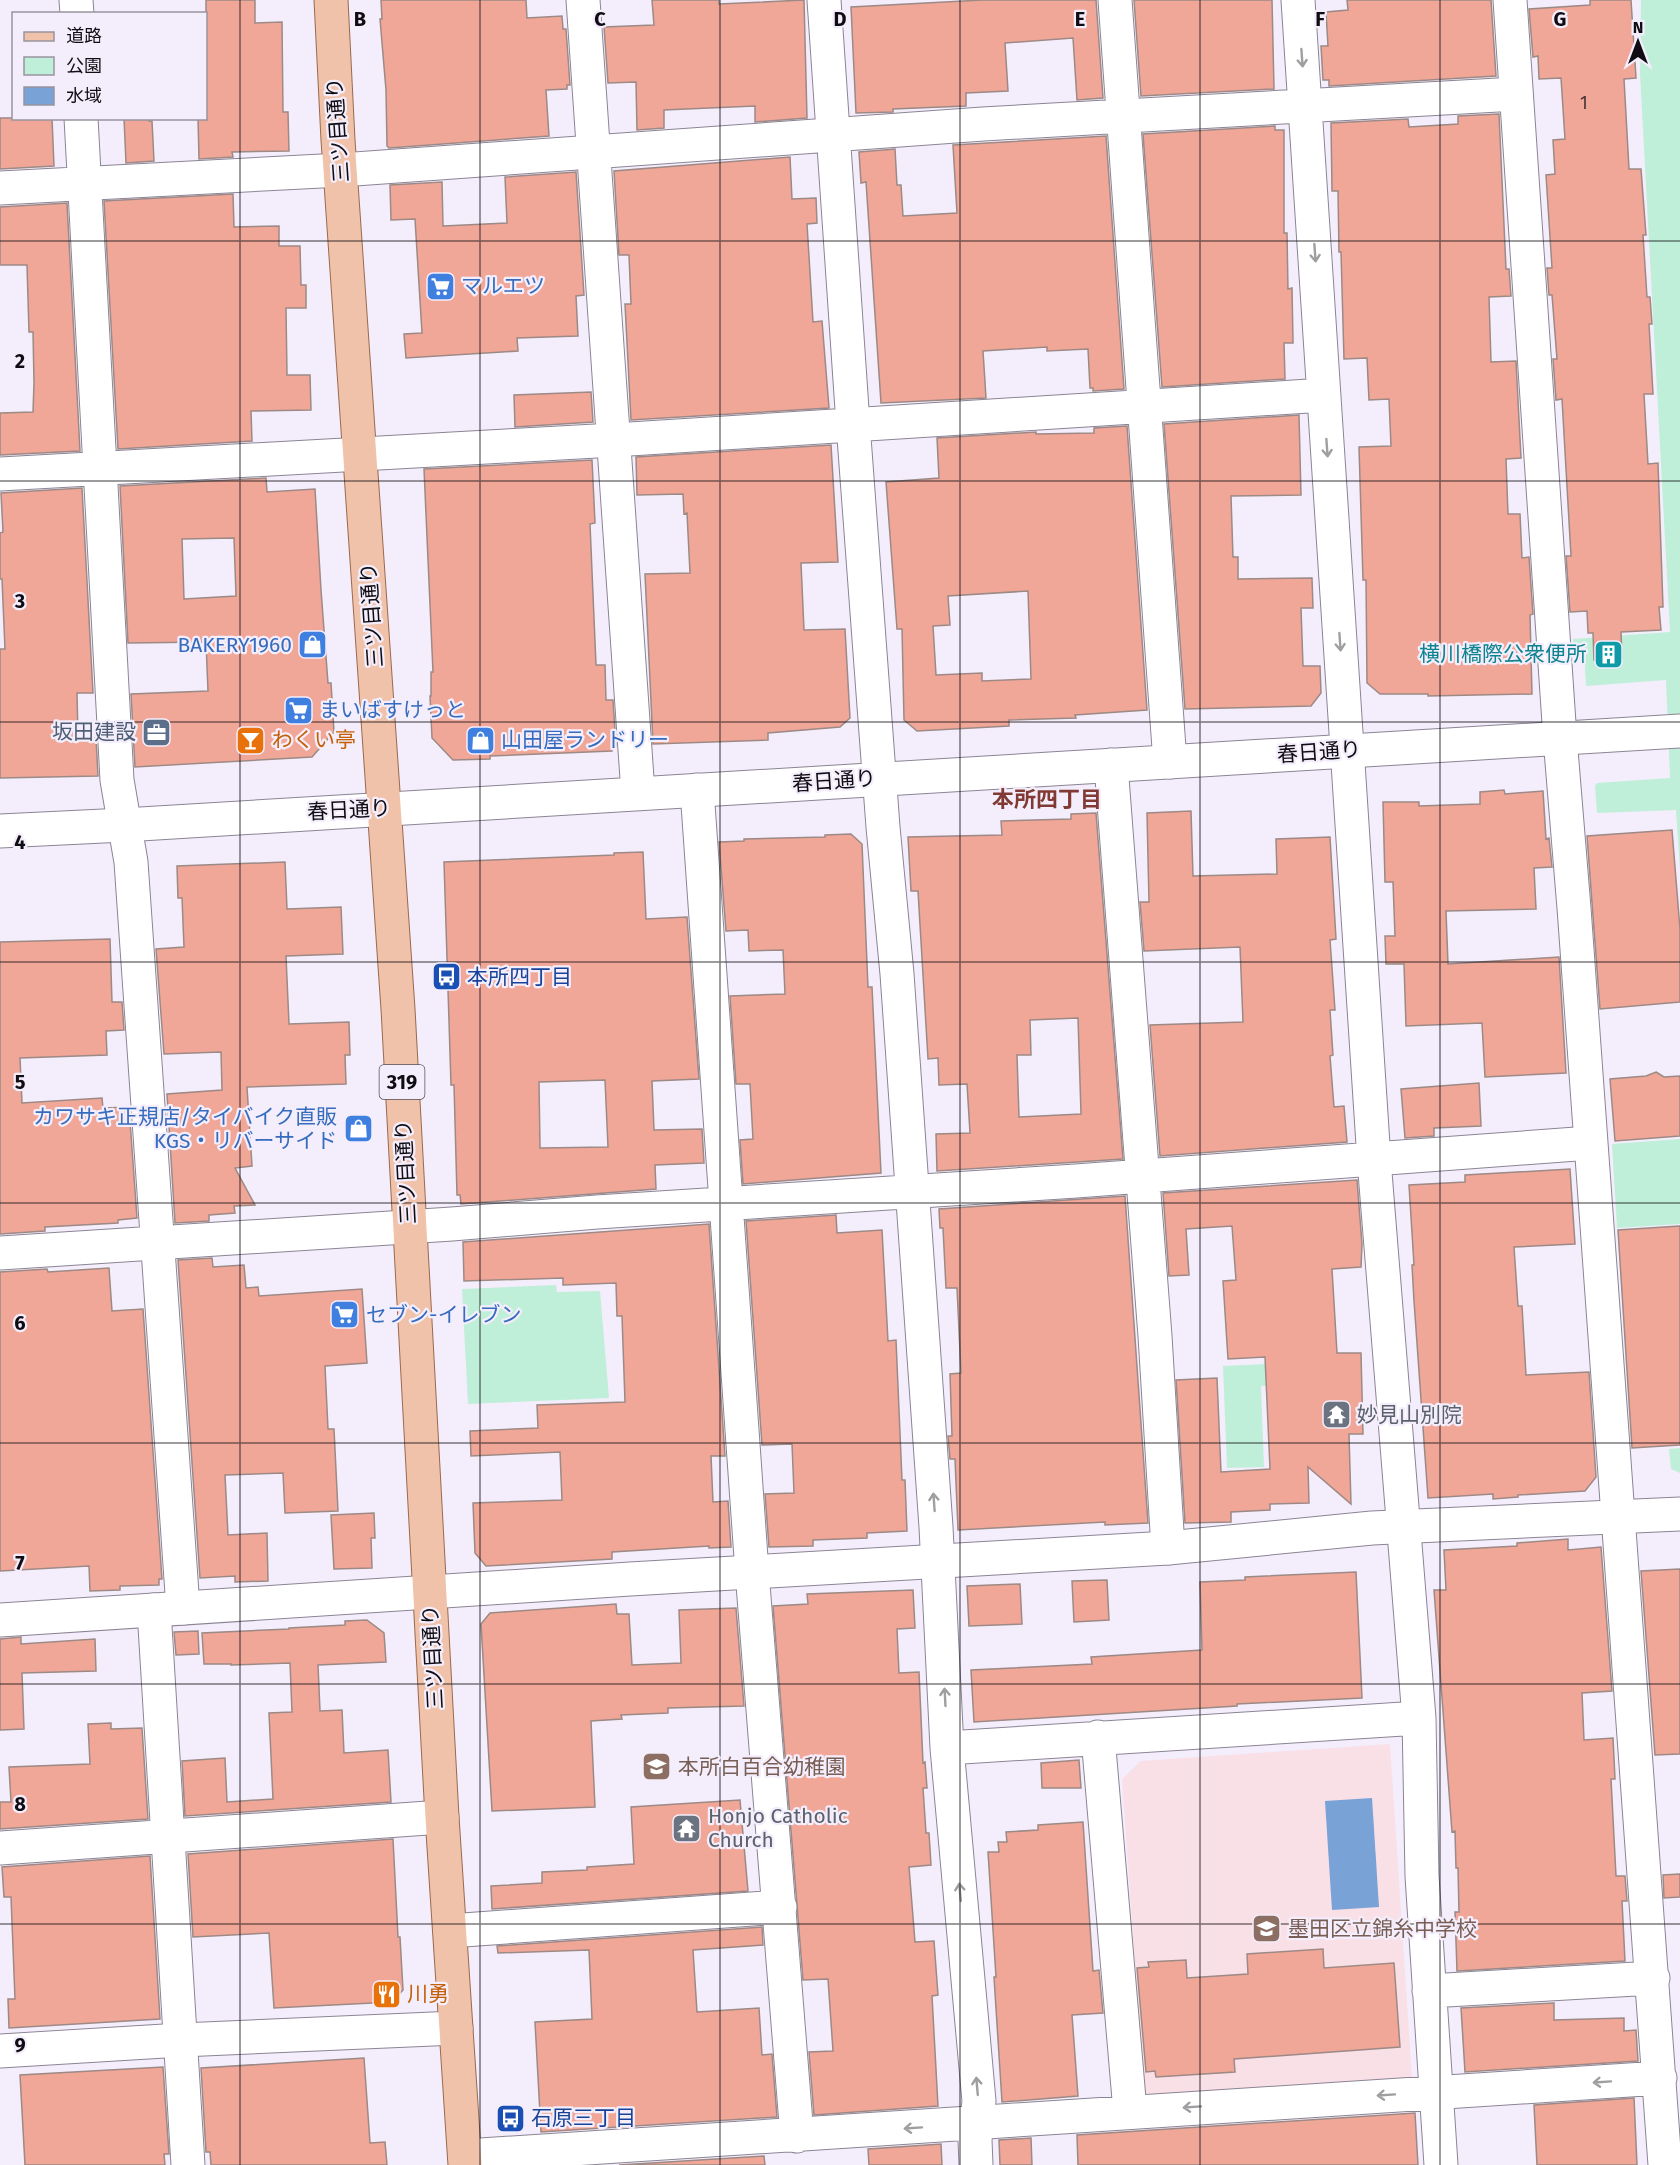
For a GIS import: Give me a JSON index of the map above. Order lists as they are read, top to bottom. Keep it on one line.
{"streets":{"main road":["三ツ目通り","319"],"street":["春日通り"]},"crossings":[["三ツ目通り","春日通り"]],"districts":["本所四丁目"],"places":{"supermarket":["マルエツ","まいばすけっと","セブン-イレブン"],"shop":["BAKERY1960","山田屋ランドリー","カワサキ正規店/タイバイク直販 KGS・リバーサイド"],"building":["横川橋際公衆便所"],"office":["坂田建設"],"bar":["わくい亭"],"bus stop":["本所四丁目","石原三丁目"],"temple":["妙見山別院","Honjo Catholic Church"],"school or university":["本所白百合幼稚園","墨田区立錦糸中学校"],"restaurant":["川勇"]},"house_numbers":["1"],"legend":["道路","公園","水域"],"north":"top","grid":{"columns":["B","C","D","E","F","G"],"rows":["2","3","4","5","6","7","8","9"]}}
